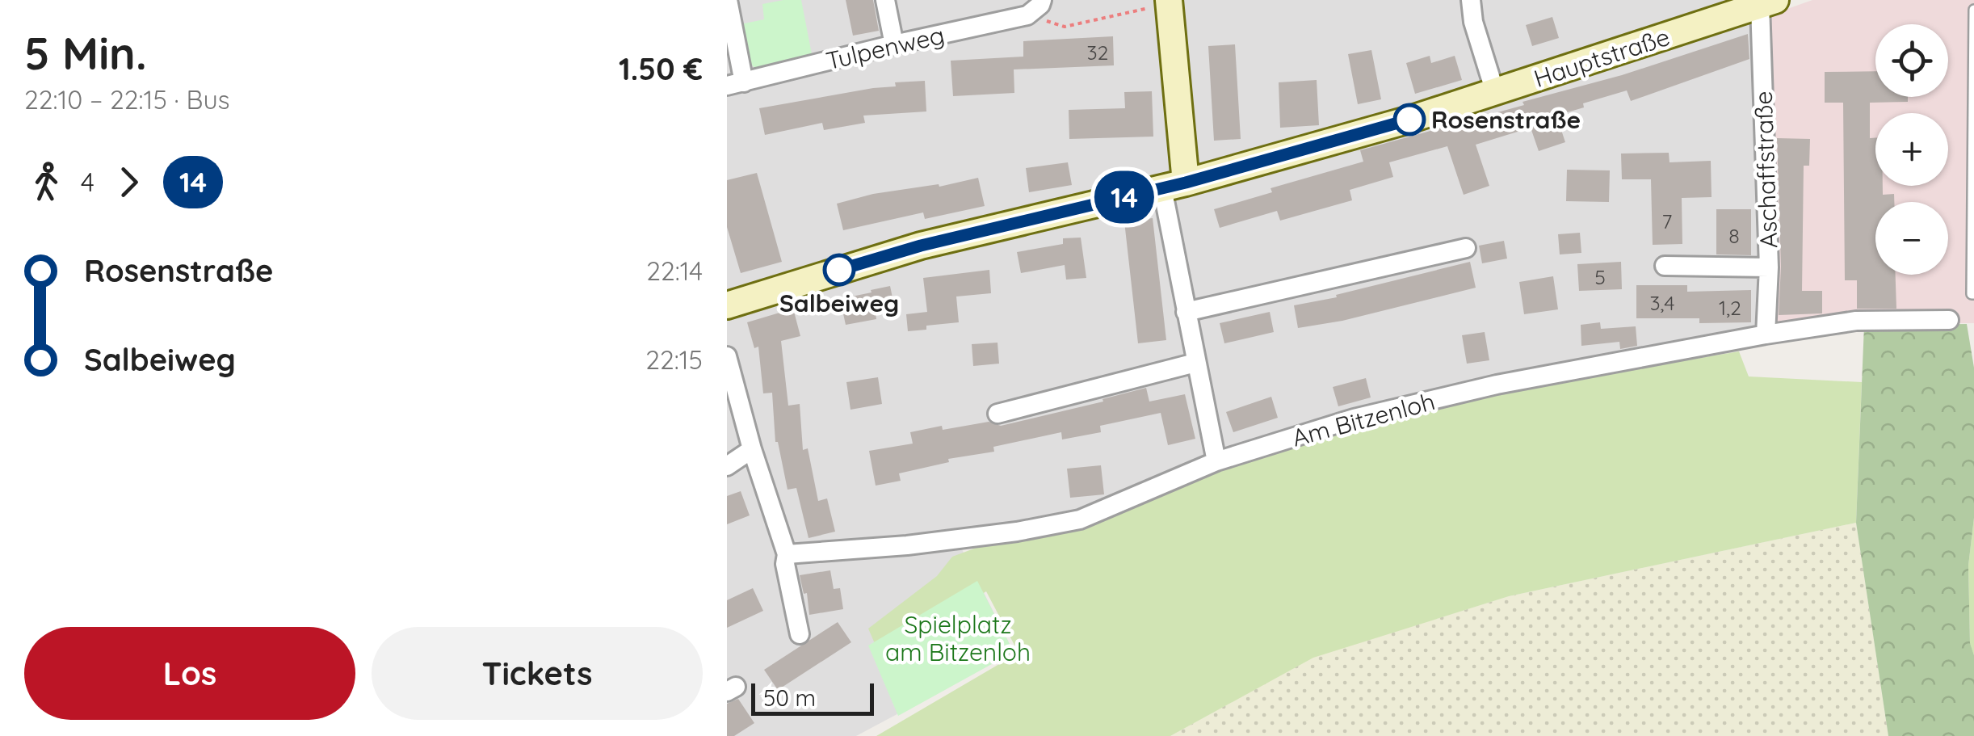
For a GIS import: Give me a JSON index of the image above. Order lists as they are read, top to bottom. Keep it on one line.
{"streets":{"street":["Tulpenweg","Hauptstraße","Aschaffstraße","Am Bitzenloh"]},"crossings":[["Hauptstraße","Aschaffstraße"],["Aschaffstraße","Am Bitzenloh"]],"parks":["Spielplatz am Bitzenloh"],"places":["Rosenstraße","Salbeiweg"],"lines":["bus line 14"],"house_numbers":["32","7","8","5","3,4","1,2"],"scale_bar":"50 m","page":{"heading":["5 Min.","22:10 – 22:15 · Bus","1.50 €"],"on_map":"14","map_buttons":["+","−"],"legs":["4","14"],"list":[{"name":"Rosenstraße","value":"22:14"},{"name":"Salbeiweg","value":"22:15"}],"buttons":["Los","Tickets"],"scale":"50 m"}}
